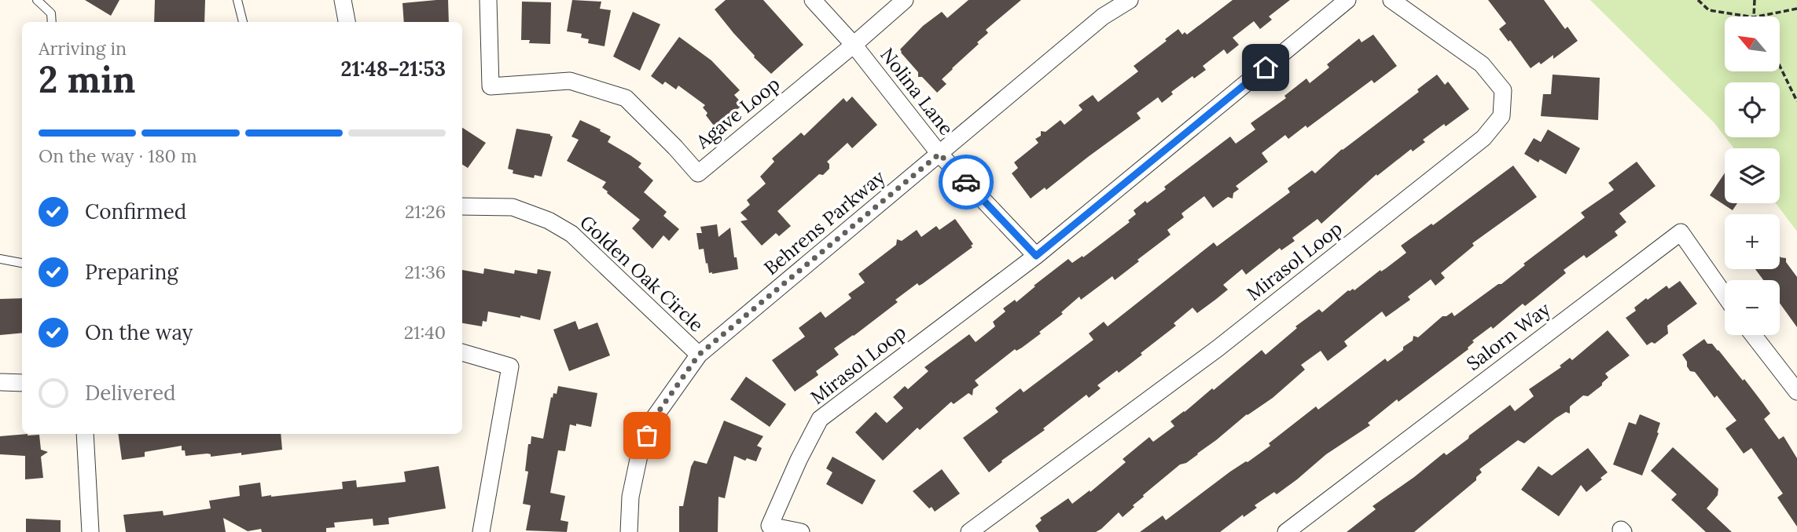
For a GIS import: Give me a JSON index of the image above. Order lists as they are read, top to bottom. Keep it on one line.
{"streets":{"street":["Nolina Lane","Agave Loop","Behrens Parkway","Mirasol Loop","Golden Oak Circle","Salorn Way"]},"crossings":[["Nolina Lane","Agave Loop"],["Nolina Lane","Behrens Parkway"],["Nolina Lane","Mirasol Loop"],["Behrens Parkway","Golden Oak Circle"]],"north":"top left","page":{"map_buttons":["+","−"],"heading":["2 min","Arriving in","21:48–21:53"],"bar":"On the way · 180 m","list":[["Confirmed","21:26"],["Preparing","21:36"],["On the way","21:40"],"Delivered"]}}
